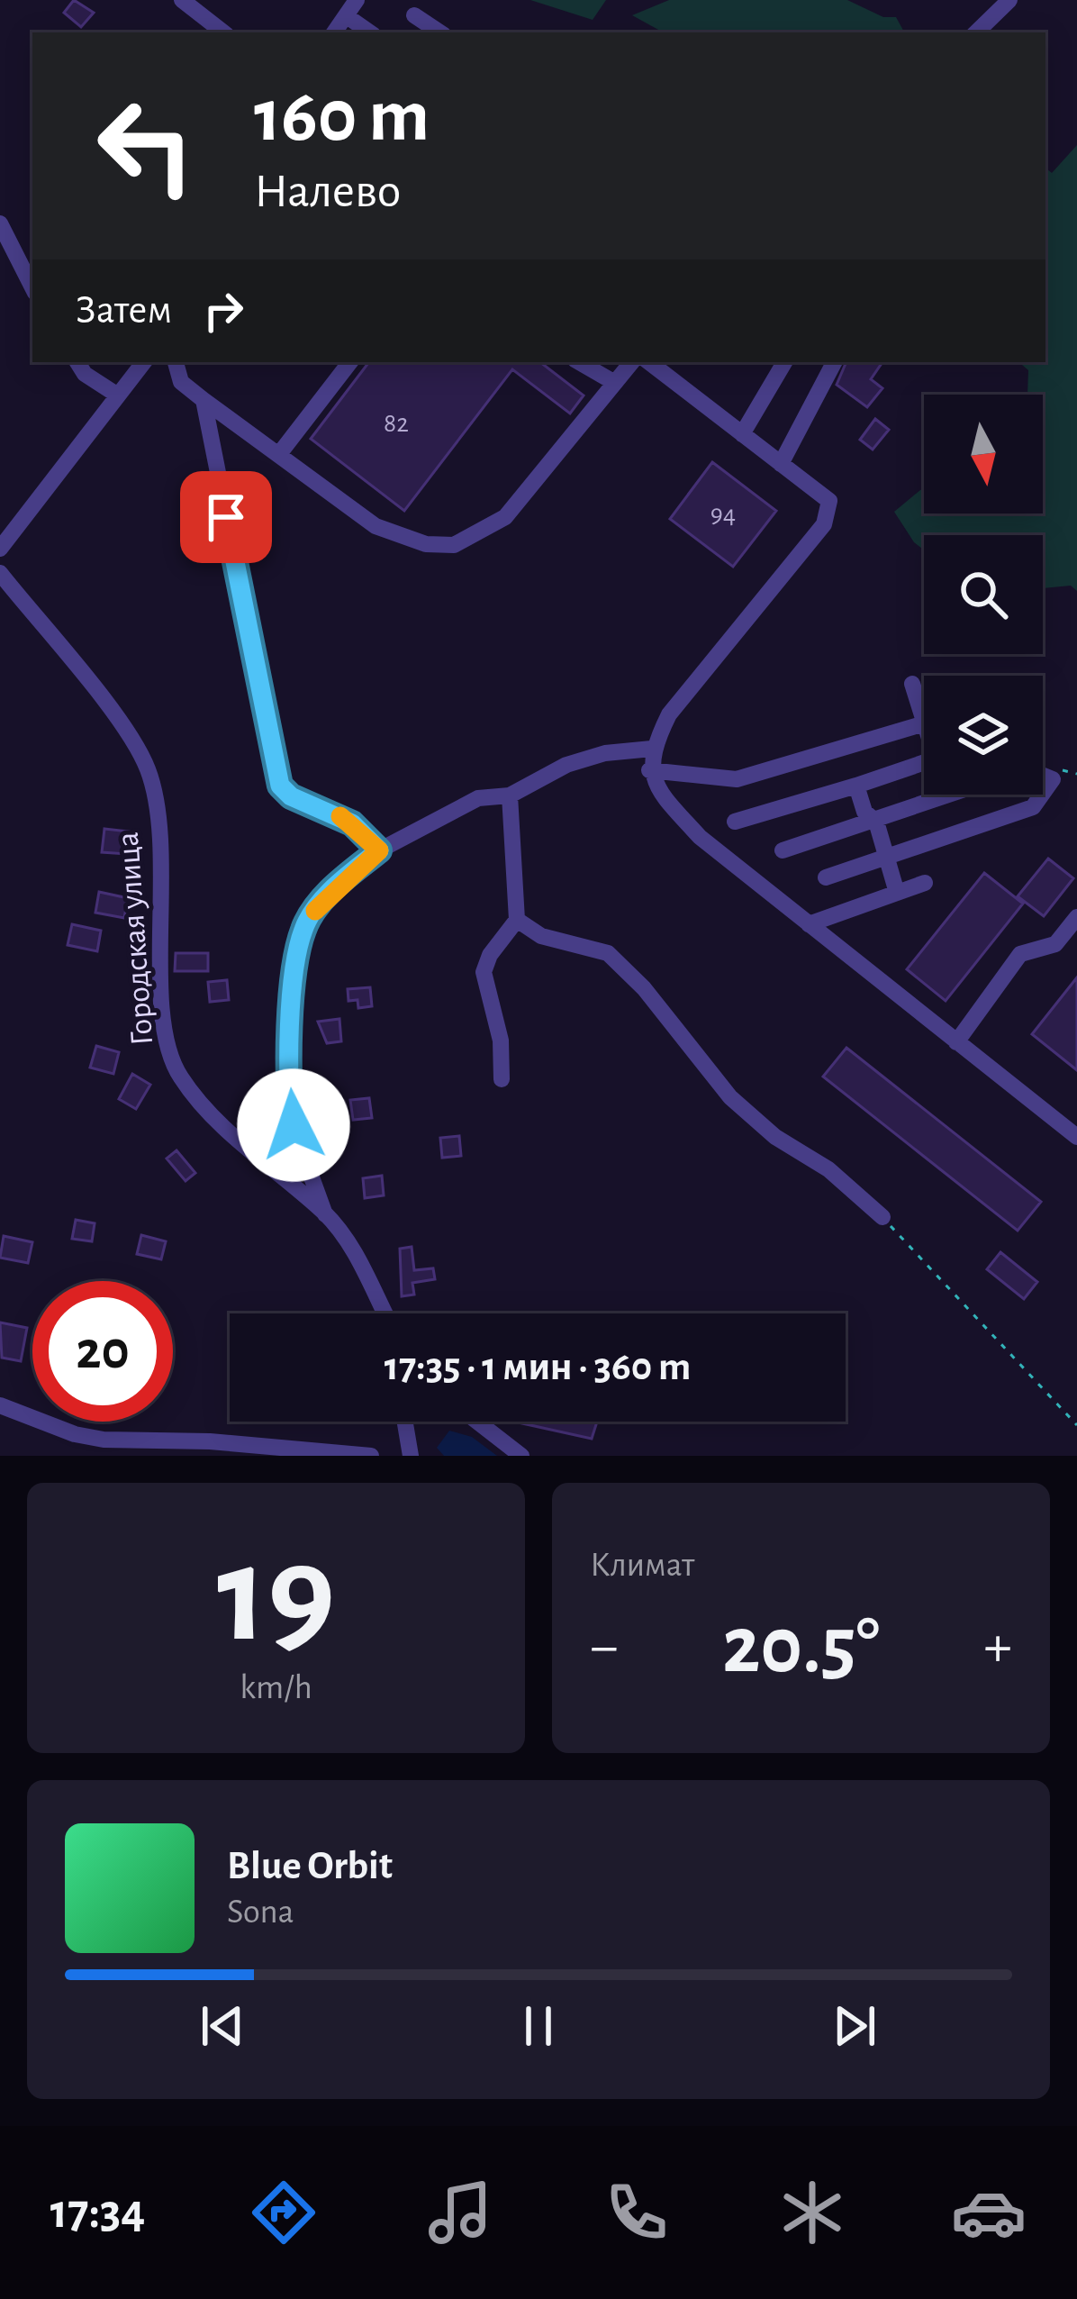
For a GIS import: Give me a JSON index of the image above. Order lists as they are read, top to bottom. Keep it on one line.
{"streets":{"street":["Городская улица"]},"house_numbers":["82","94"],"north":"bottom","page":{"turn":["160 m","Налево"],"then":"Затем","limit":"20","trip":"17:35 · 1 мин · 360 m","tile":[["19","km/h"],"Климат"],"heat":["−","20.5°","+"],"song":["Blue Orbit","Sona"],"tabs":"17:34"}}
